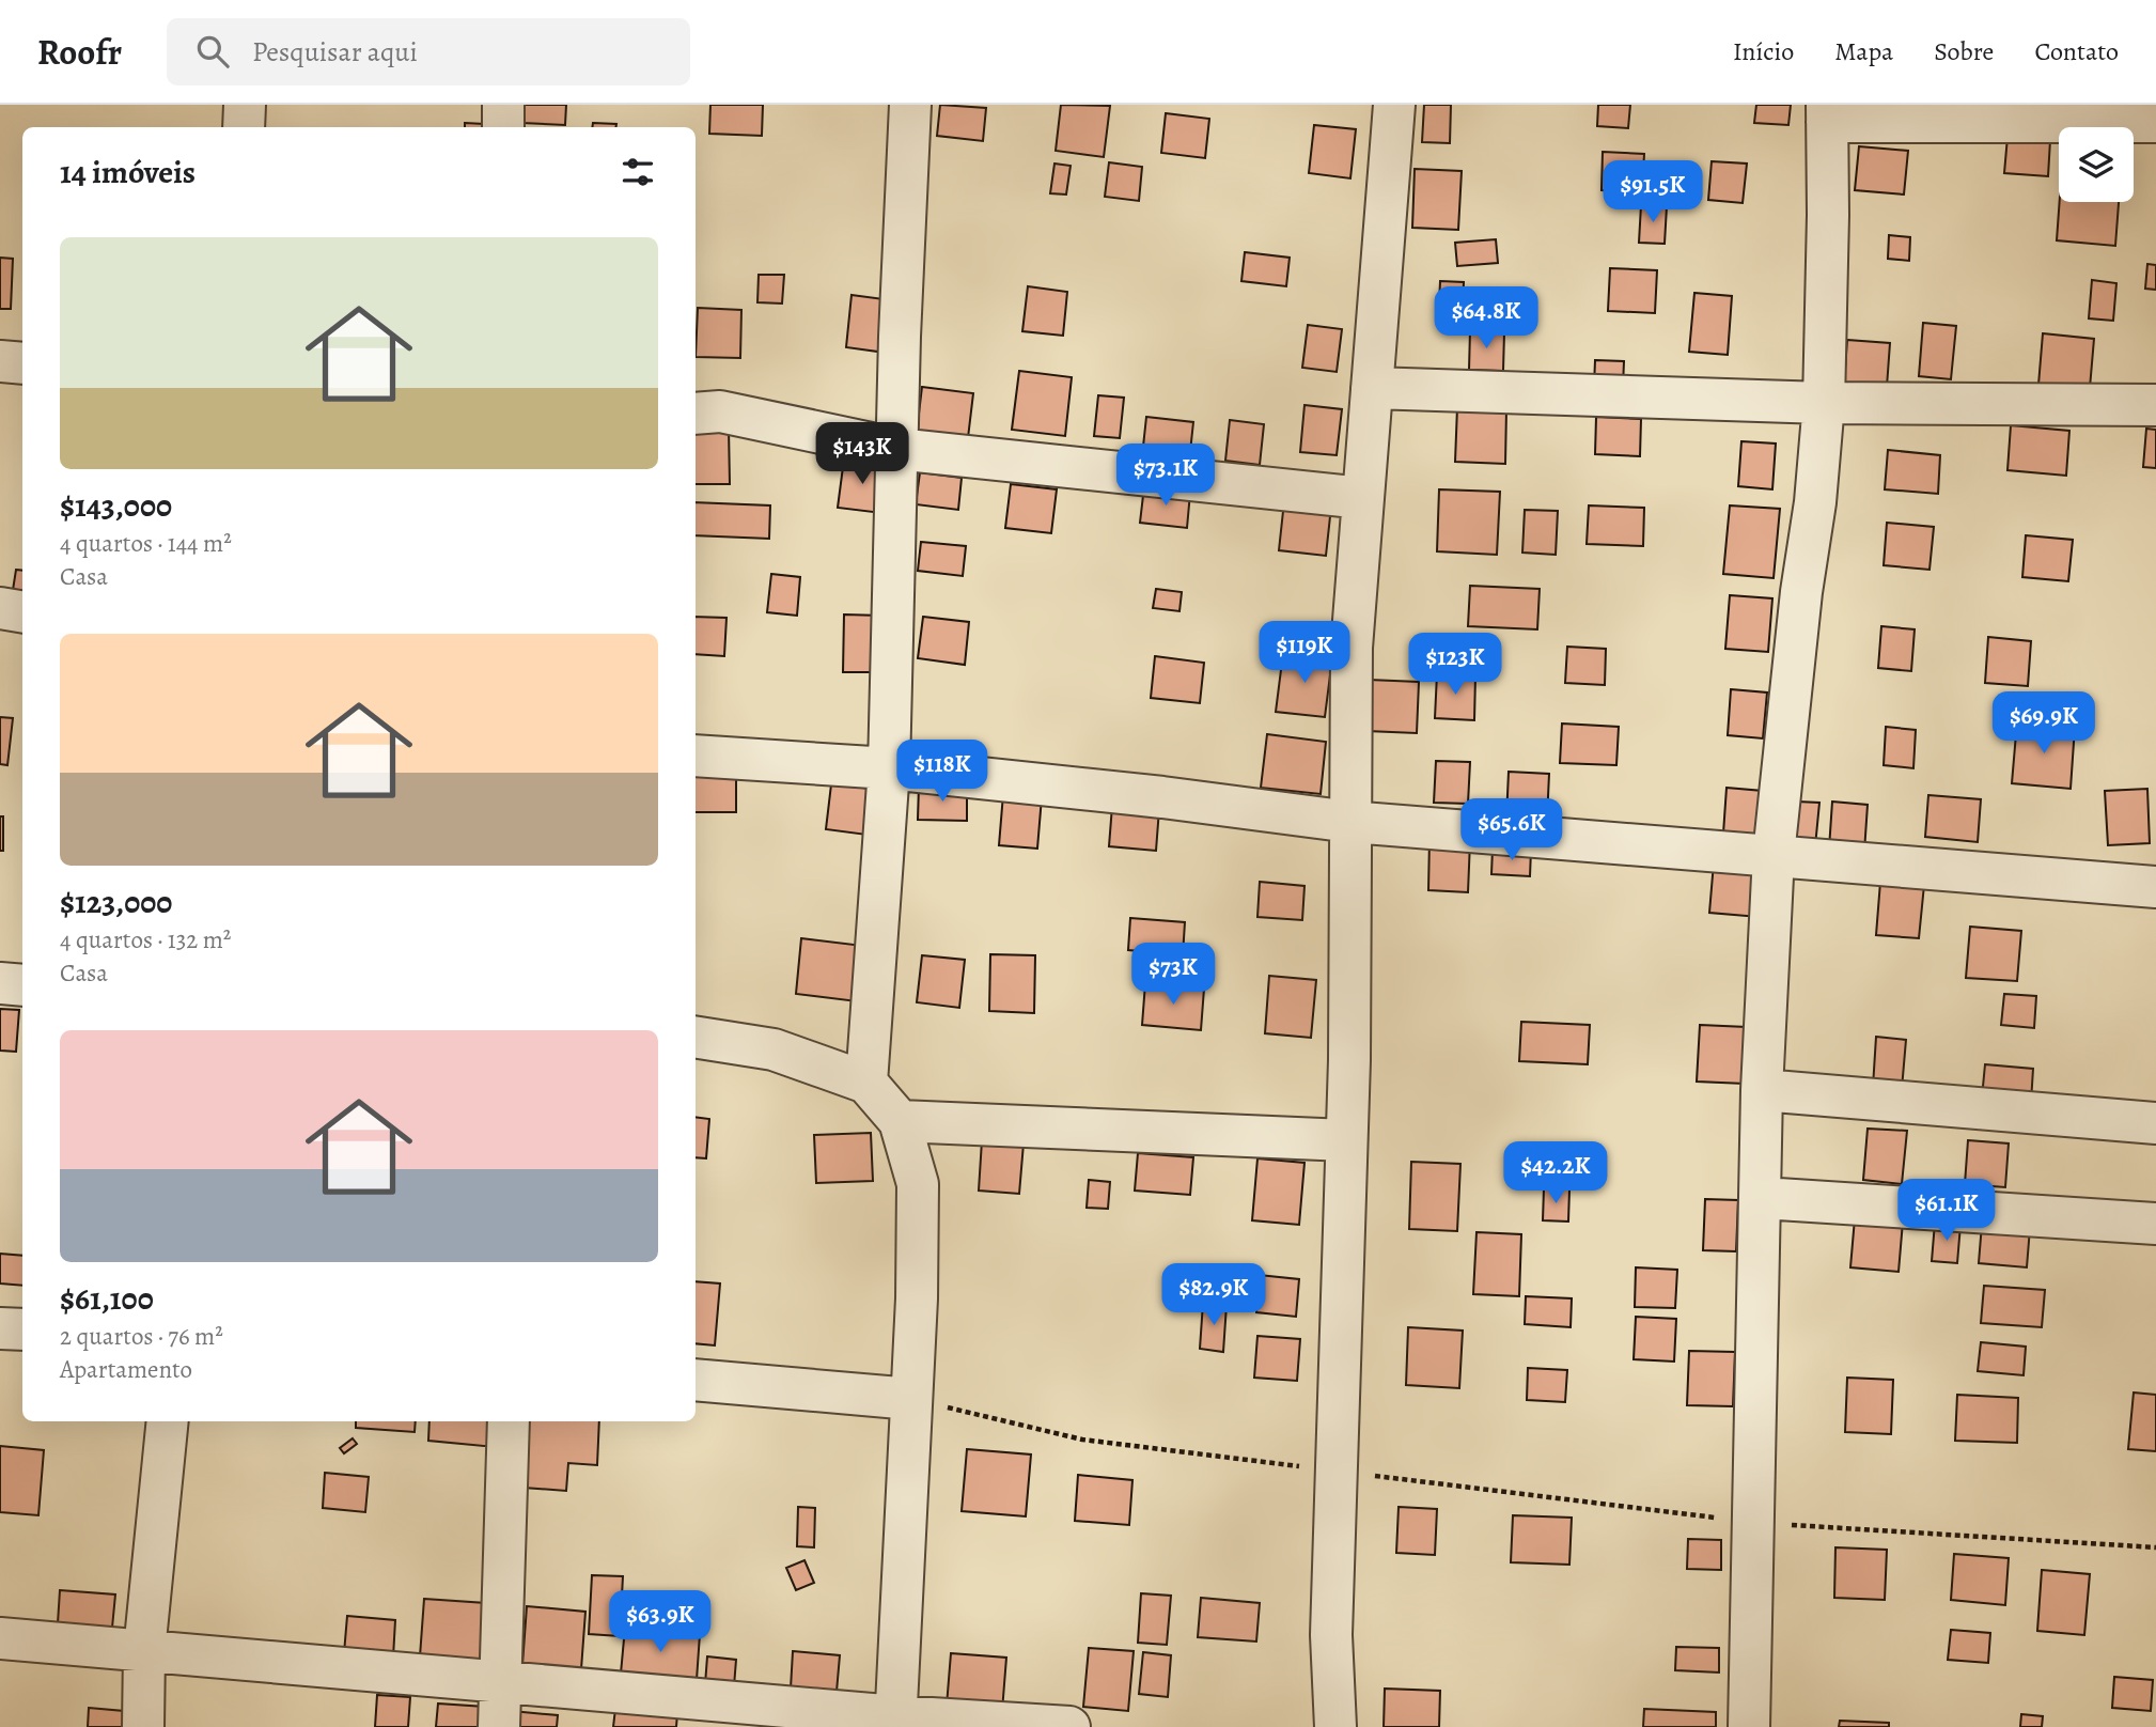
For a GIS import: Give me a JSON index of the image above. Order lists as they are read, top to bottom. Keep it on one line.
{"page":{"header":"Roofr","search":"Pesquisar aqui","nav":["Início","Mapa","Sobre","Contato"],"heading":"14 imóveis","price":["$91.5K","$64.8K","$143K","$73.1K","$119K","$123K","$69.9K","$118K","$65.6K","$73K","$42.2K","$61.1K","$82.9K","$63.9K"],"list":[{"name":"$143,000","note":"4 quartos · 144 m² · Casa"},{"name":"$123,000","note":"4 quartos · 132 m² · Casa"},{"name":"$61,100","note":"2 quartos · 76 m² · Apartamento"}]}}
